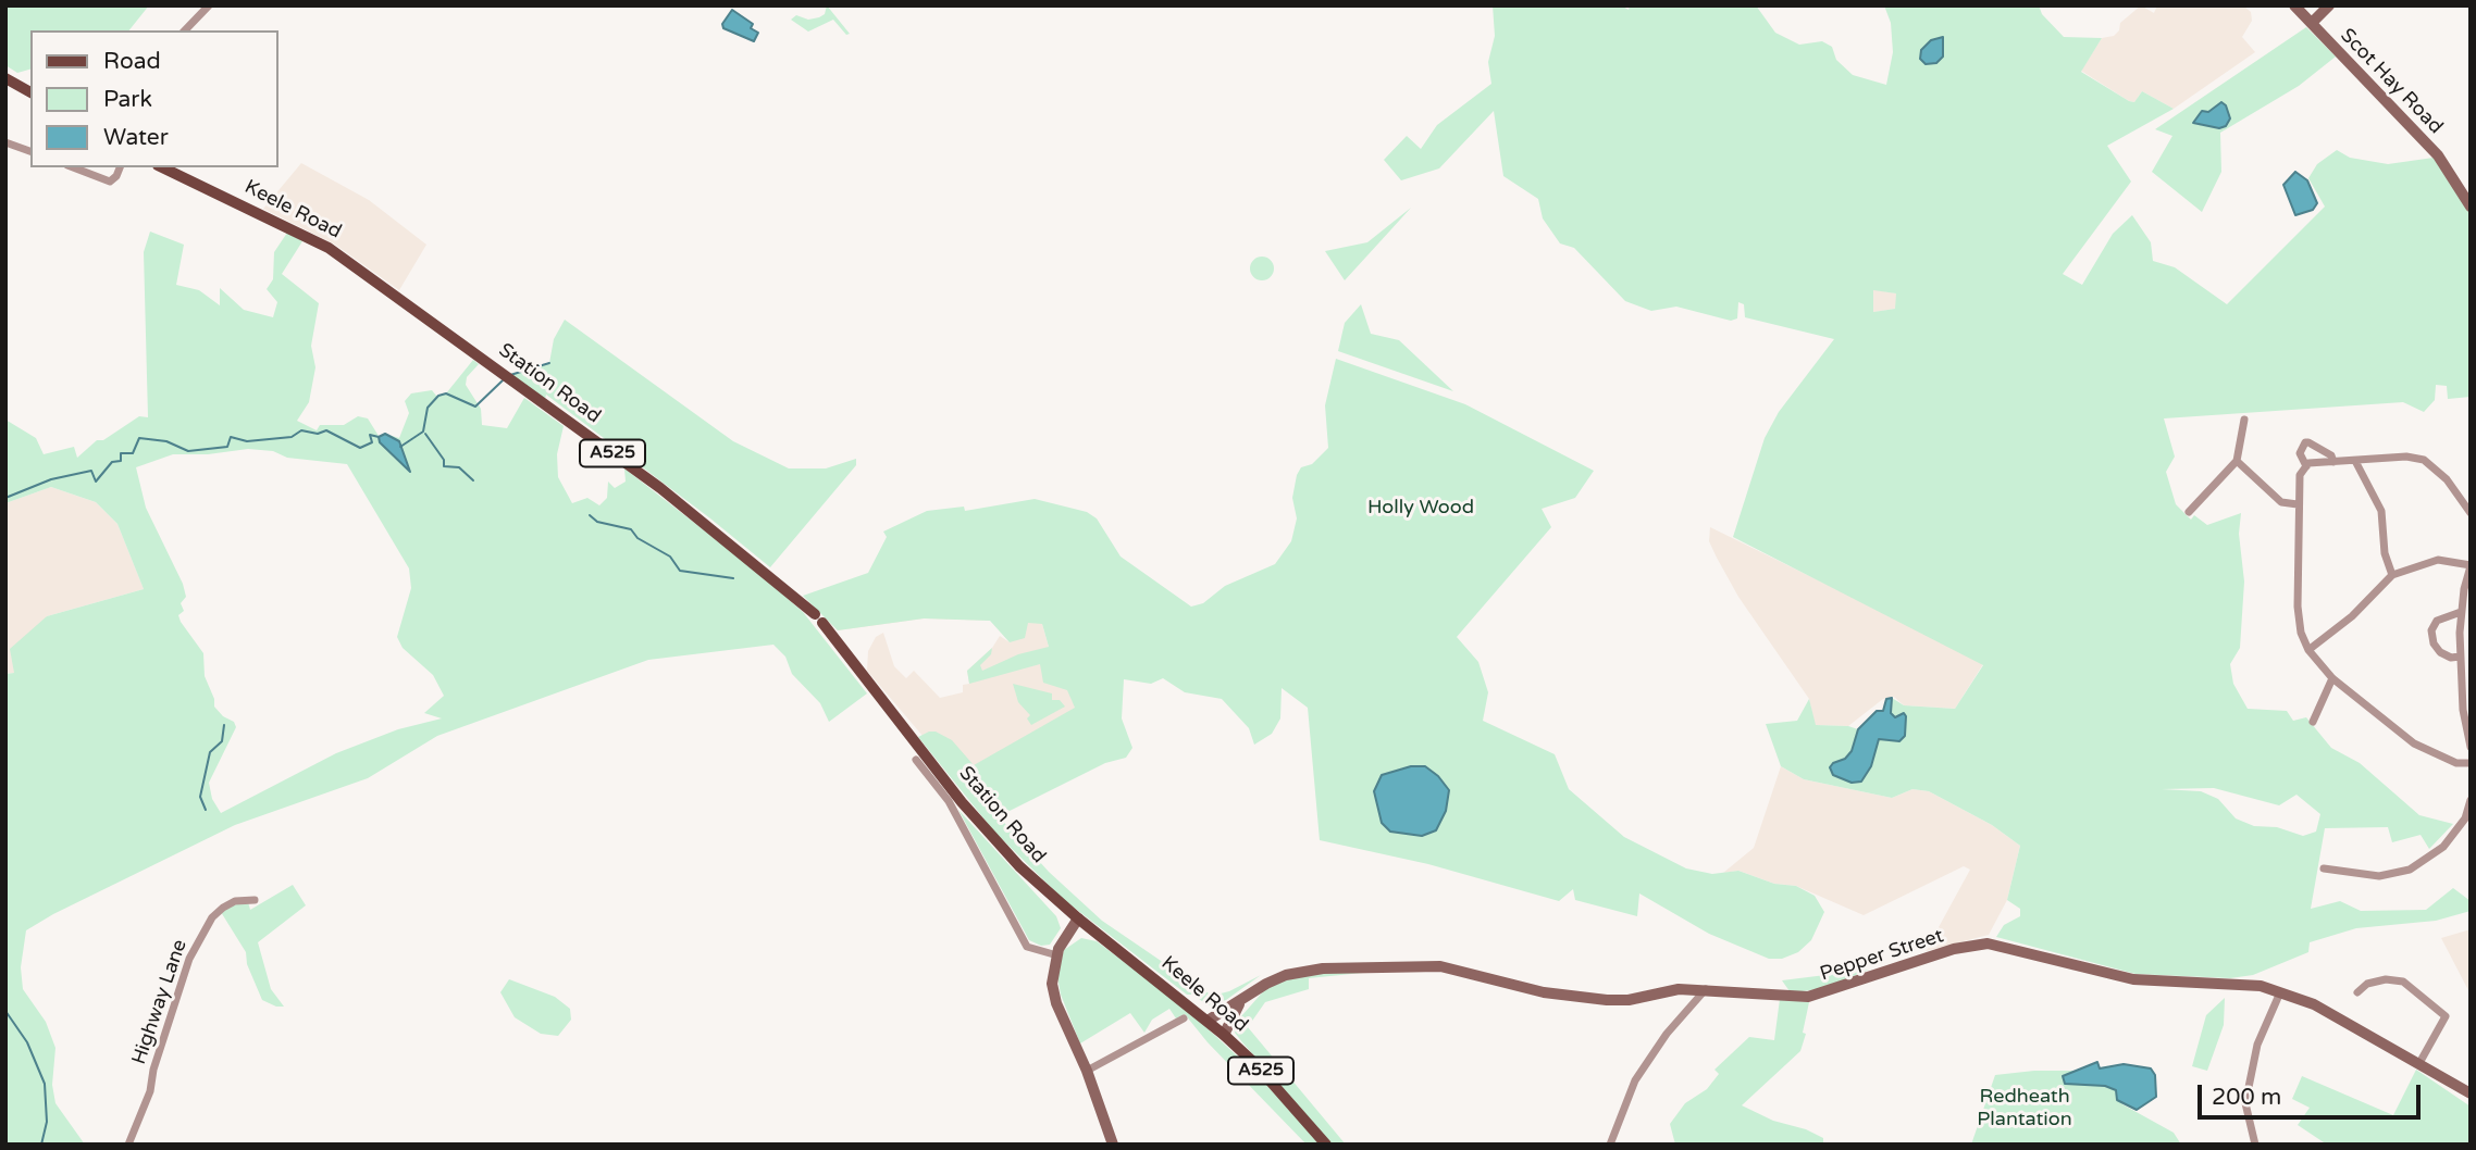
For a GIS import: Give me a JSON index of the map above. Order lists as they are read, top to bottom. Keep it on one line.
{"streets":{"main road":["Scot Hay Road","Keele Road","Station Road","A525","Pepper Street"],"street":["Highway Lane"]},"crossings":[["Keele Road","Station Road"],["Keele Road","Pepper Street"]],"parks":["Holly Wood","Redheath Plantation"],"legend":["Road","Park","Water"],"scale_bar":"200 m"}
